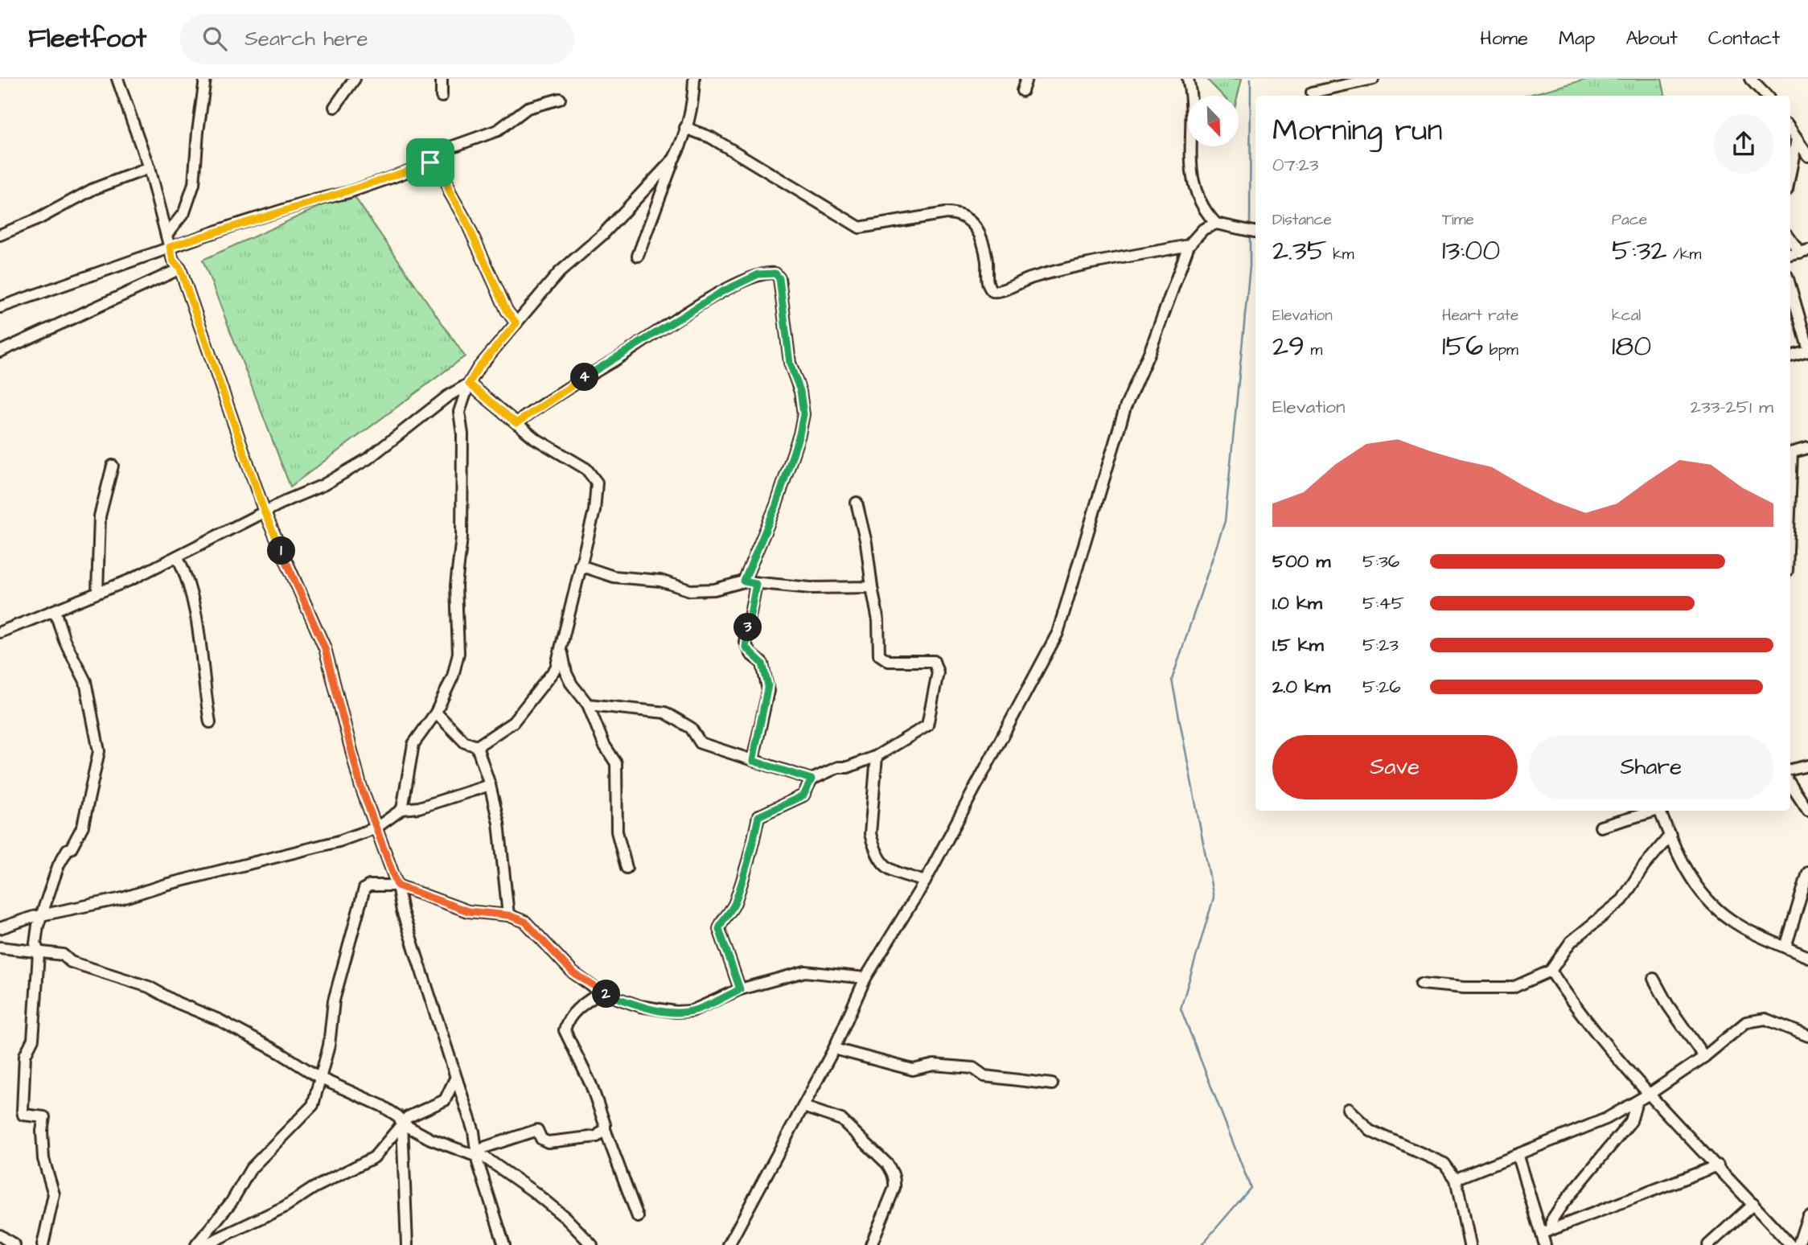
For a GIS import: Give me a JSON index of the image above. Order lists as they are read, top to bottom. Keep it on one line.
{"north":"bottom right","page":{"header":"Fleetfoot","search":"Search here","nav":["Home","Map","About","Contact"],"heading":["Morning run","07:23"],"stats":[["Distance","2.35 km"],["Time","13:00"],["Pace","5:32 /km"],["Elevation","29 m"],["Heart rate","156 bpm"],["kcal","180"]],"pins":["4","1","3","2"],"chart":["Elevation","233–251 m"],"list":[{"name":"500 m","note":"5:36"},{"name":"1.0 km","note":"5:45"},{"name":"1.5 km","note":"5:23"},{"name":"2.0 km","note":"5:26"}],"buttons":["Save","Share"]}}
